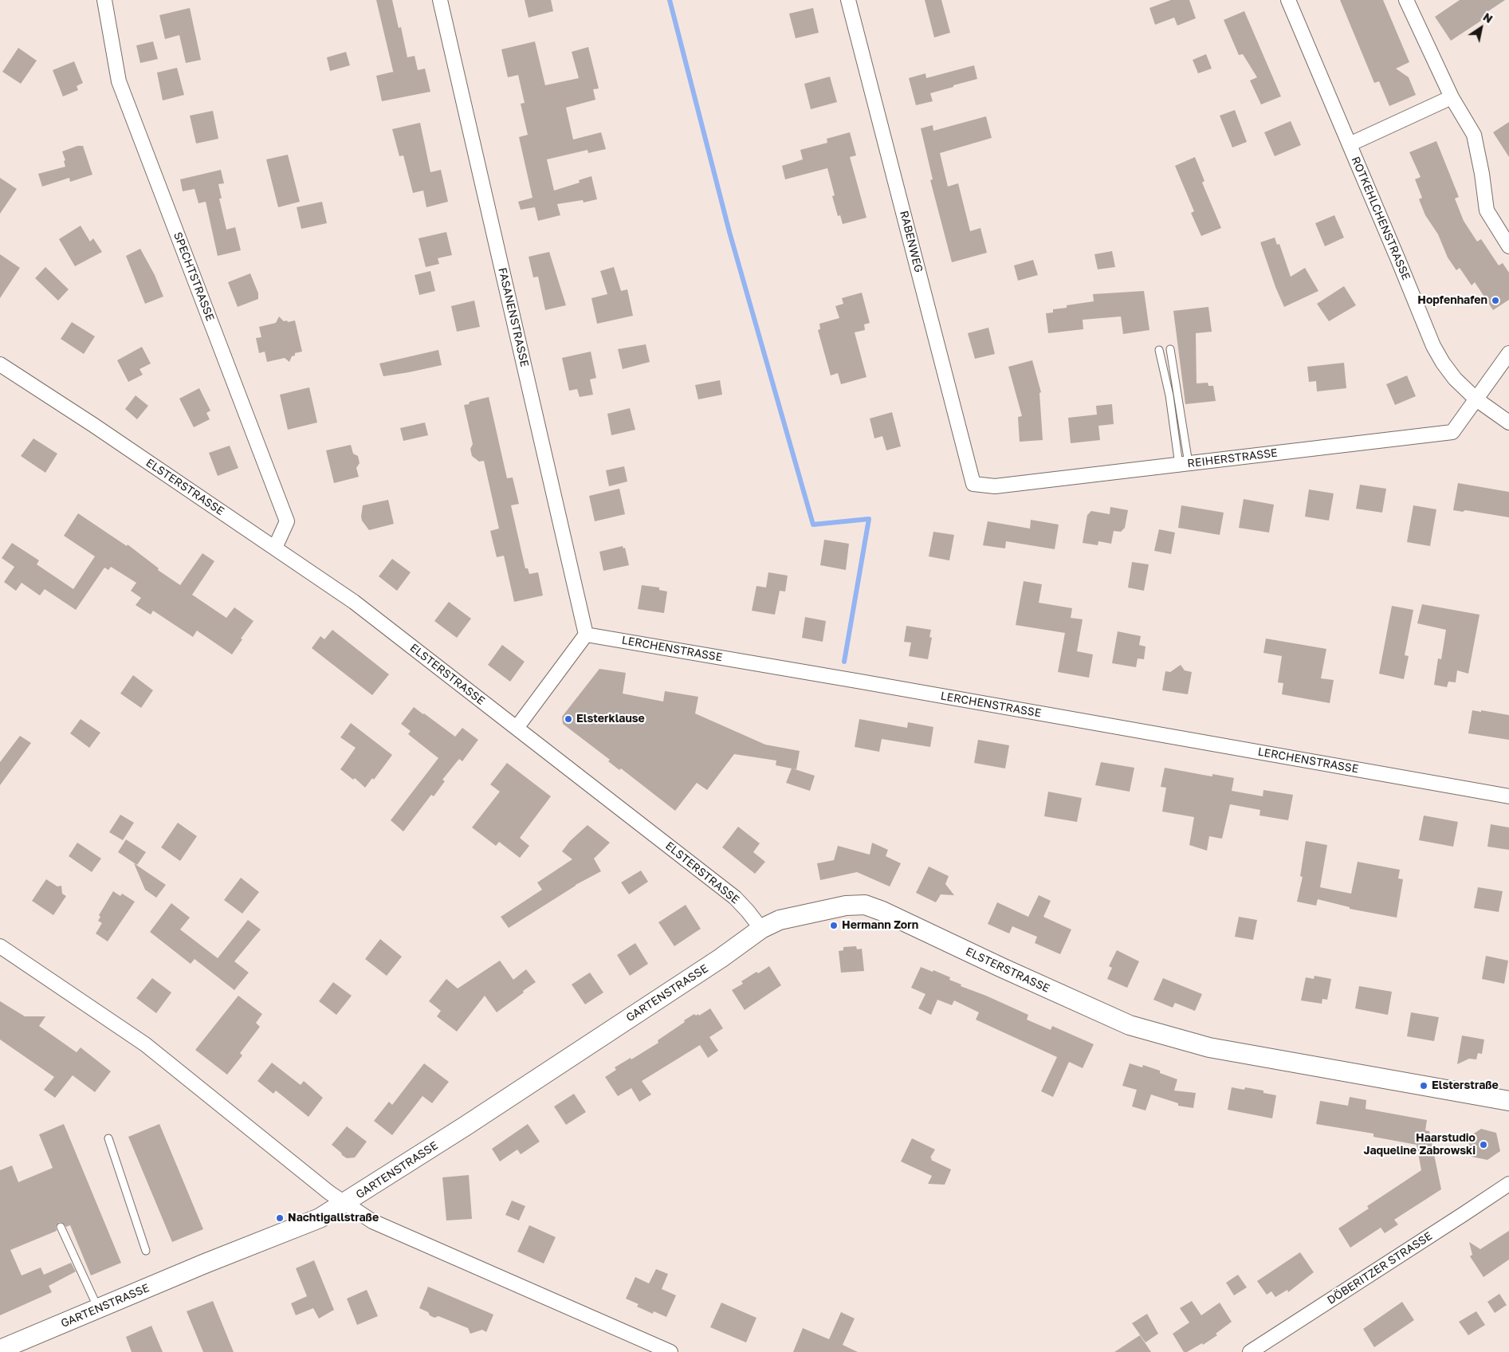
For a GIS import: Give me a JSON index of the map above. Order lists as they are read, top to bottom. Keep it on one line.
{"streets":{"street":["ROTKEHLCHENSTRASSE","RABENWEG","SPECHTSTRASSE","FASANENSTRASSE","REIHERSTRASSE","ELSTERSTRASSE","LERCHENSTRASSE","GARTENSTRASSE","DÖBERITZER STRASSE"]},"crossings":[["ROTKEHLCHENSTRASSE","REIHERSTRASSE"],["RABENWEG","REIHERSTRASSE"],["SPECHTSTRASSE","ELSTERSTRASSE"],["FASANENSTRASSE","LERCHENSTRASSE"],["ELSTERSTRASSE","GARTENSTRASSE"]],"places":["Hopfenhafen","Elsterklause","Hermann Zorn","Elsterstraße","Haarstudio Jaqueline Zabrowski","Nachtigallstraße"],"north":"top right"}
